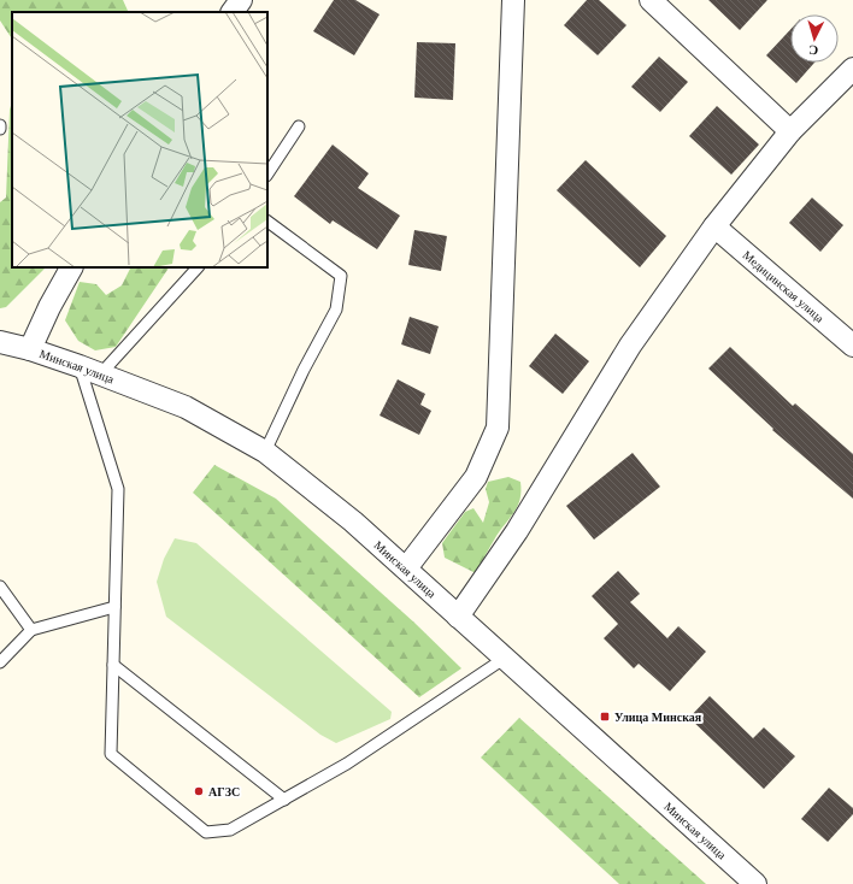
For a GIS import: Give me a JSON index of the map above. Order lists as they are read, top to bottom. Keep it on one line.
{"streets":{"street":["Медицинская улица","Минская улица"]},"places":{"transit":["Улица Минская"],"other":["АГЗС"]},"north":"bottom"}
